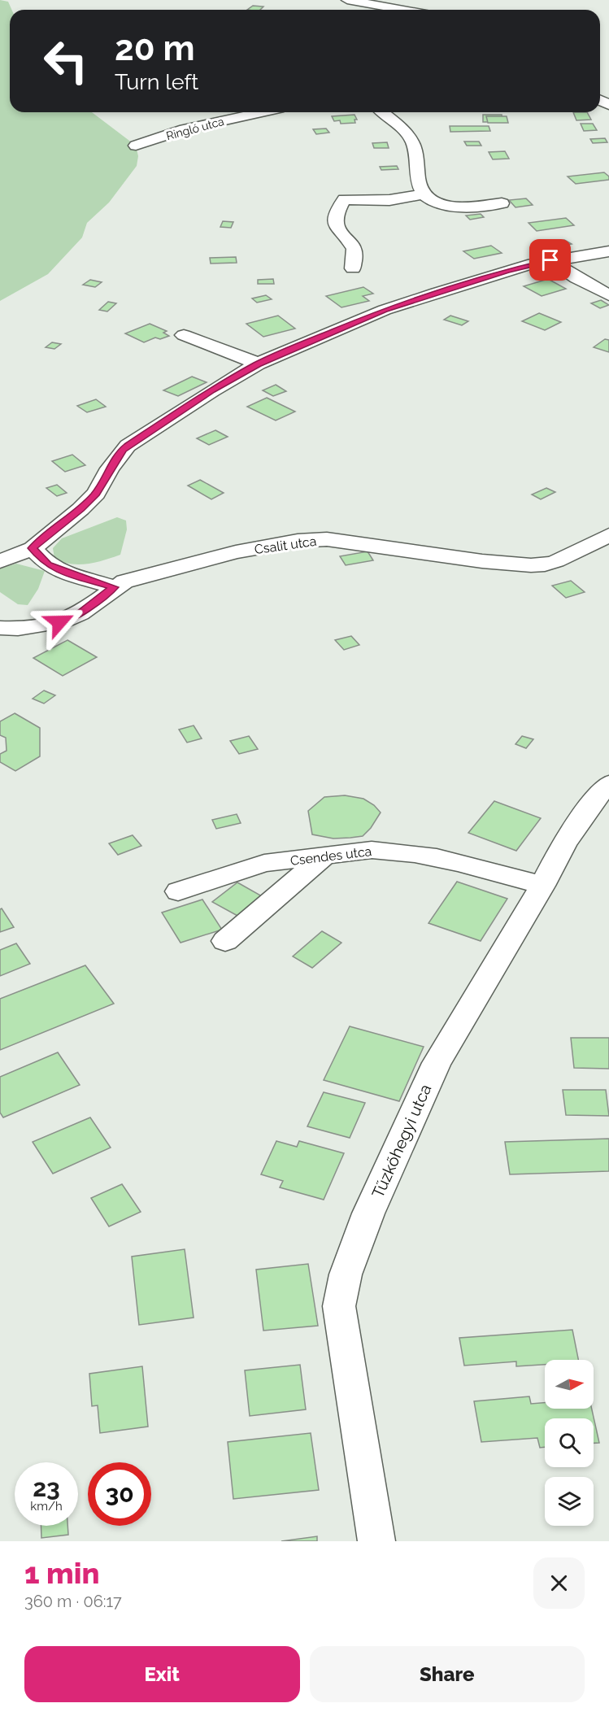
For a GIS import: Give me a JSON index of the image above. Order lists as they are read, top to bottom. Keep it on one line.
{"streets":{"street":["Ringló utca","Csalit utca","Csendes utca","Tűzkőhegyi utca"]},"crossings":[["Csendes utca","Tűzkőhegyi utca"]],"north":"right","page":{"turn":["20 m","Turn left"],"speed":"23 km/h","limit":"30","heading":["1 min","360 m · 06:17"],"buttons":["Exit","Share"]}}
